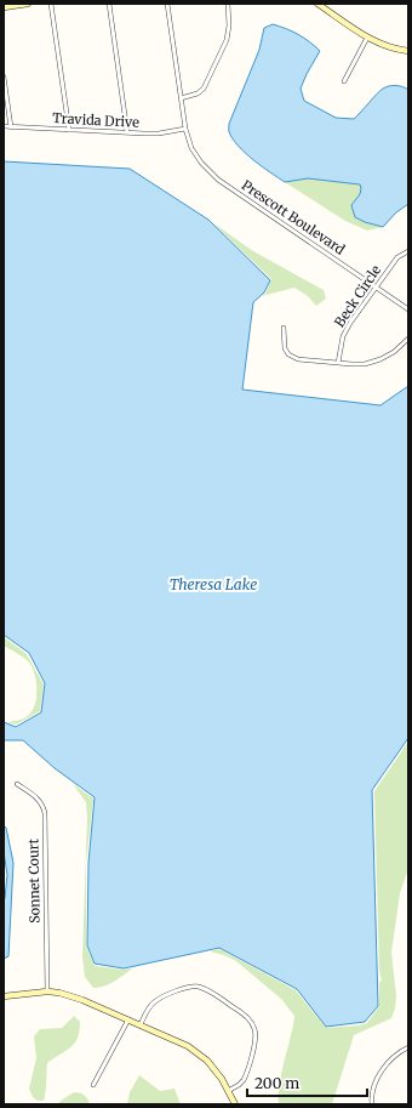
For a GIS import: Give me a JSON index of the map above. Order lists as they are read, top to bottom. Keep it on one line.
{"streets":{"street":["Travida Drive","Prescott Boulevard","Beck Circle","Sonnet Court"]},"crossings":[["Travida Drive","Prescott Boulevard"],["Prescott Boulevard","Beck Circle"]],"water":["Theresa Lake"],"scale_bar":"200 m"}
